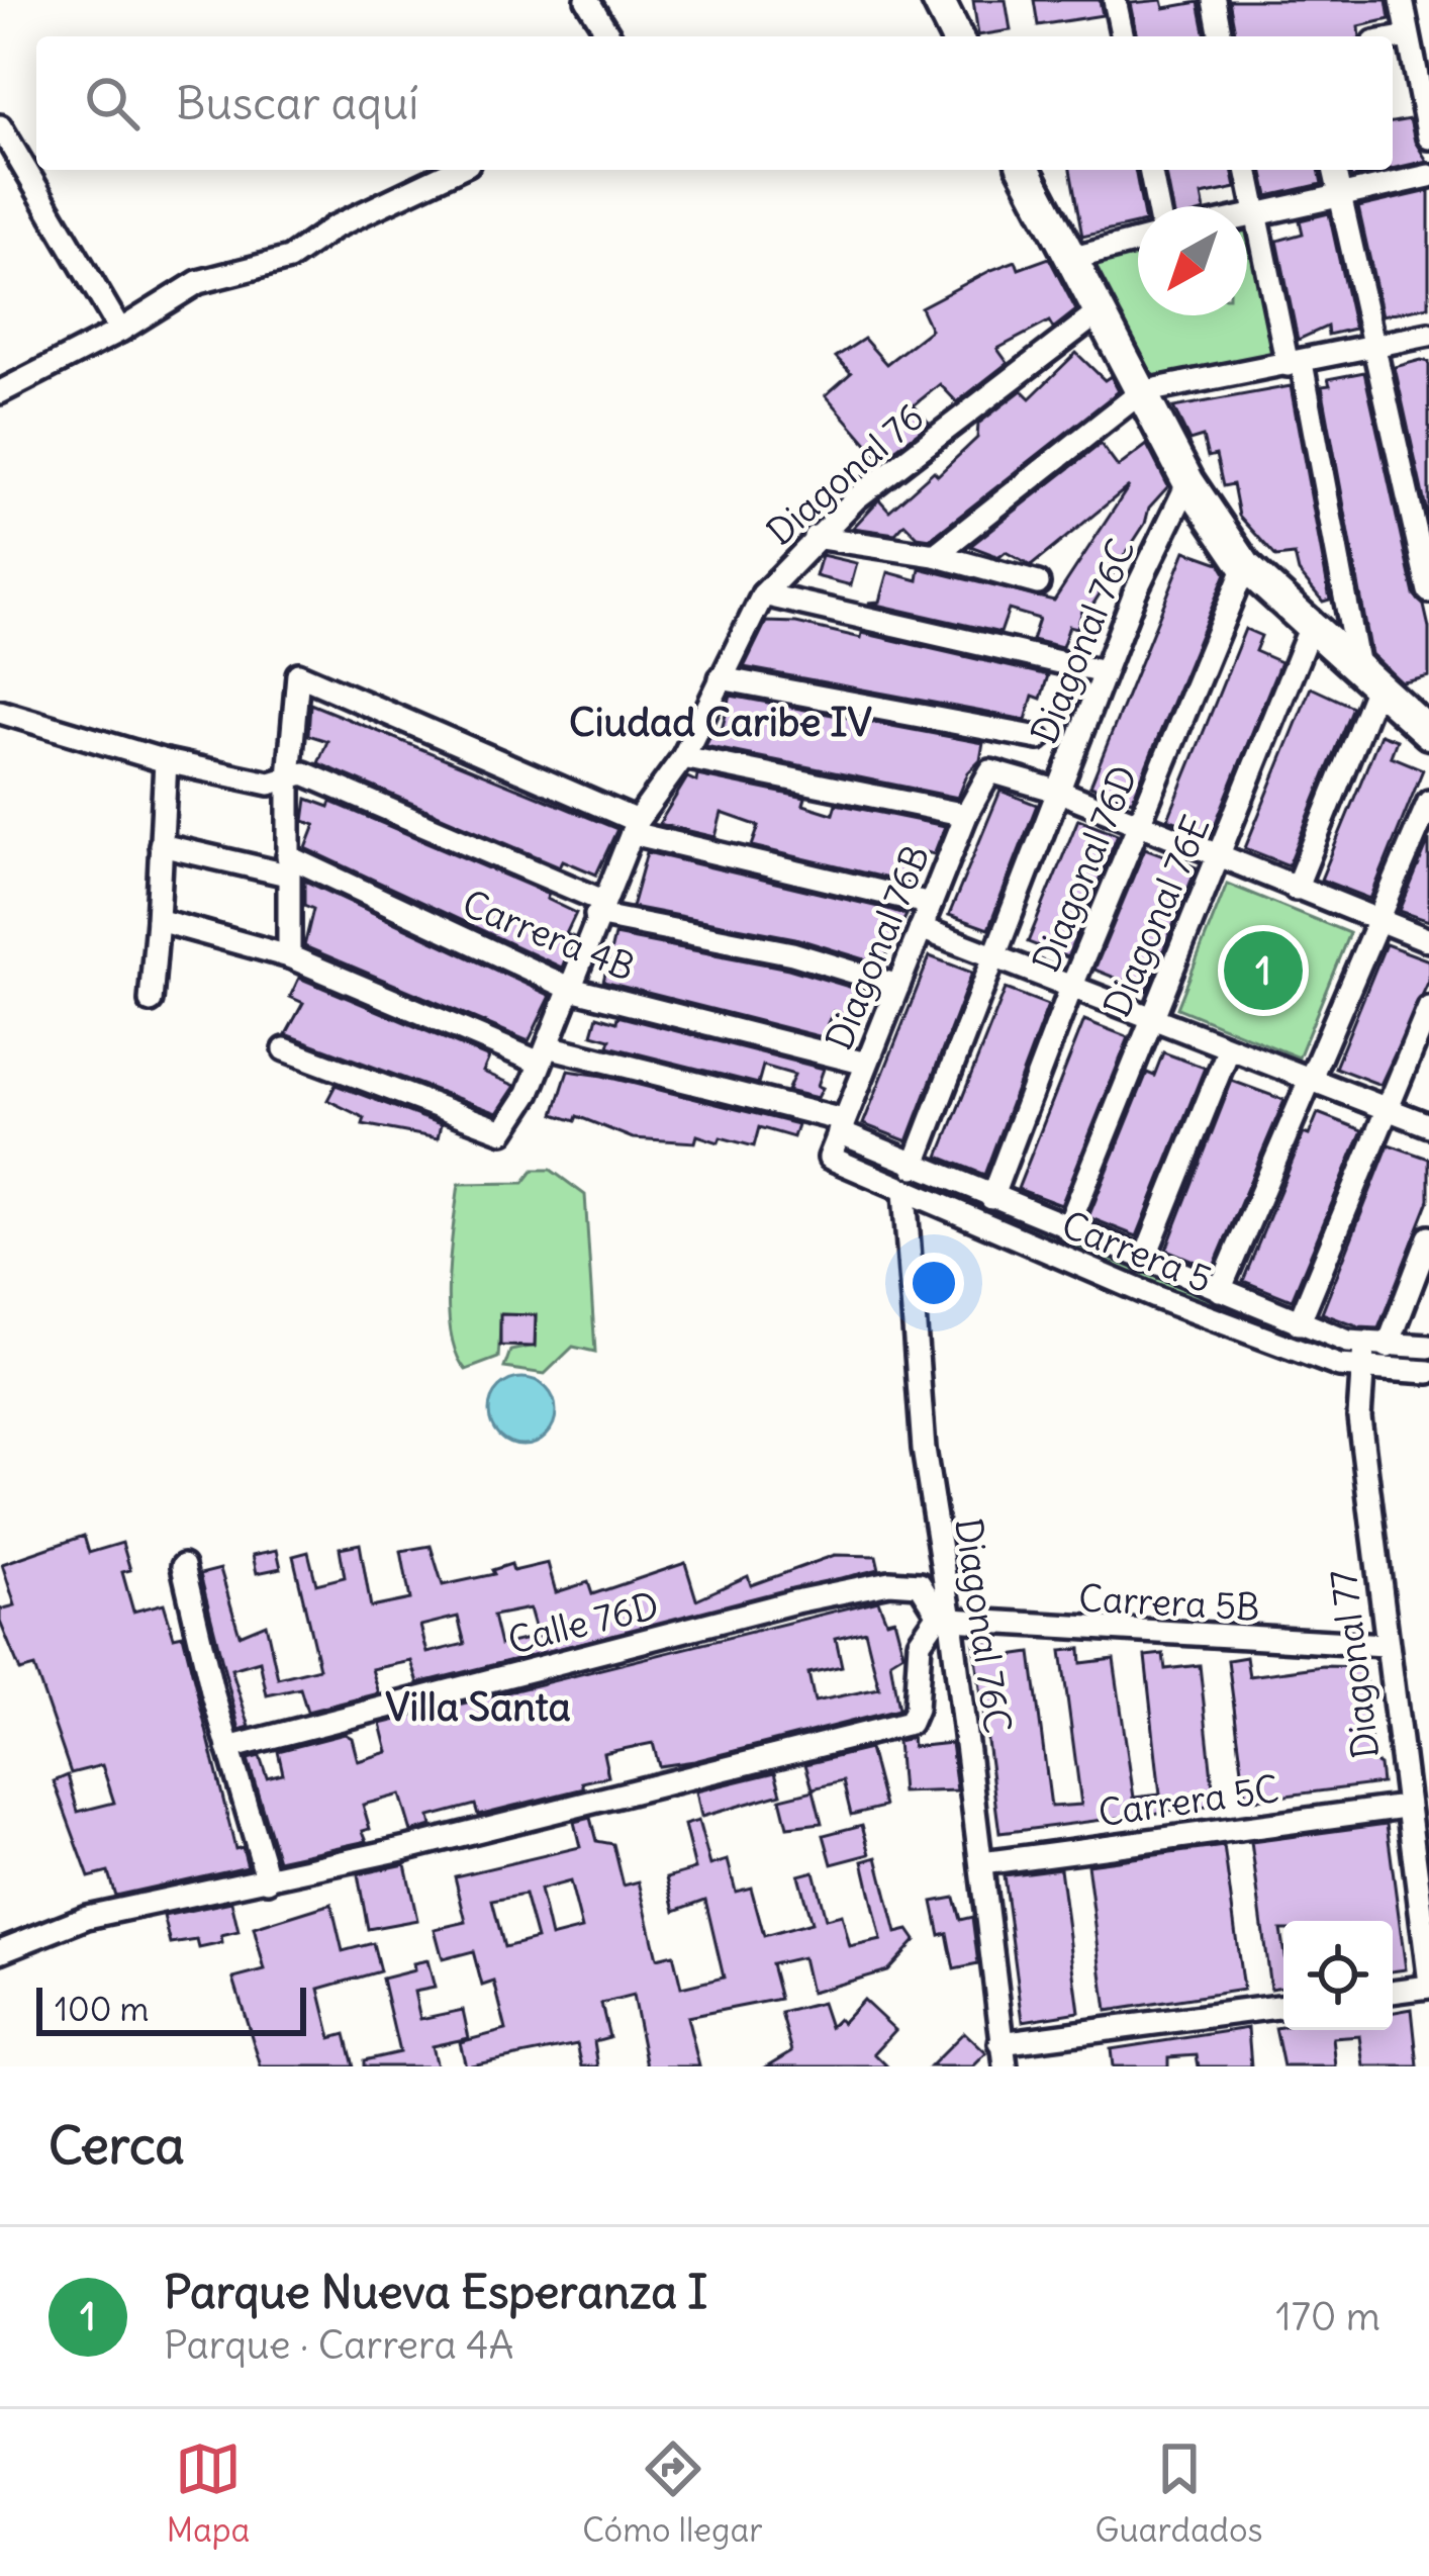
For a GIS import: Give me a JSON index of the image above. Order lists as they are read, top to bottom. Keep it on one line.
{"streets":{"street":["Diagonal 76","Diagonal 76C","Diagonal 76D","Diagonal 76E","Carrera 4B","Diagonal 76B","Carrera 5","Carrera 5B","Calle 76D","Diagonal 77","Carrera 5C"]},"crossings":[["Diagonal 76","Carrera 4B"],["Diagonal 76","Carrera 5"],["Diagonal 76C","Diagonal 76B"],["Diagonal 76C","Carrera 5"],["Diagonal 76C","Carrera 5B"],["Diagonal 76C","Calle 76D"],["Diagonal 76C","Carrera 5C"],["Diagonal 76D","Carrera 5"],["Diagonal 76E","Carrera 5"],["Carrera 4B","Diagonal 76B"],["Diagonal 76B","Carrera 5"],["Carrera 5","Diagonal 77"],["Carrera 5B","Calle 76D"],["Carrera 5B","Diagonal 77"],["Diagonal 77","Carrera 5C"]],"districts":["Ciudad Caribe IV","Villa Santa"],"scale_bar":"100 m","north":"bottom left","page":{"search":"Buscar aquí","pins":"1","scale":"100 m","heading":"Cerca","list":[{"mark":"1","name":"Parque Nueva Esperanza I","note":"Parque · Carrera 4A","value":"170 m"}],"nav":["Mapa","Cómo llegar","Guardados"]}}
